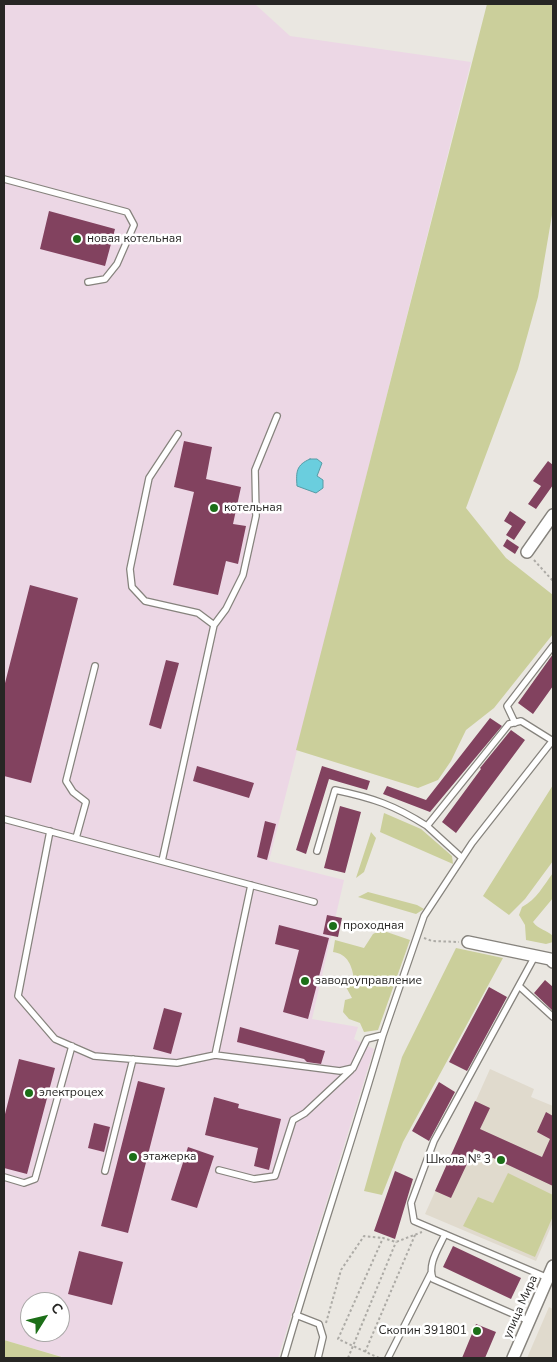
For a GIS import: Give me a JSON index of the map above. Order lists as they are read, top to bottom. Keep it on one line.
{"streets":{"street":["улица Мира"]},"places":["новая котельная","котельная","проходная","заводоуправление","электроцех","этажерка","Школа № 3","Скопин 391801"],"north":"top right"}
